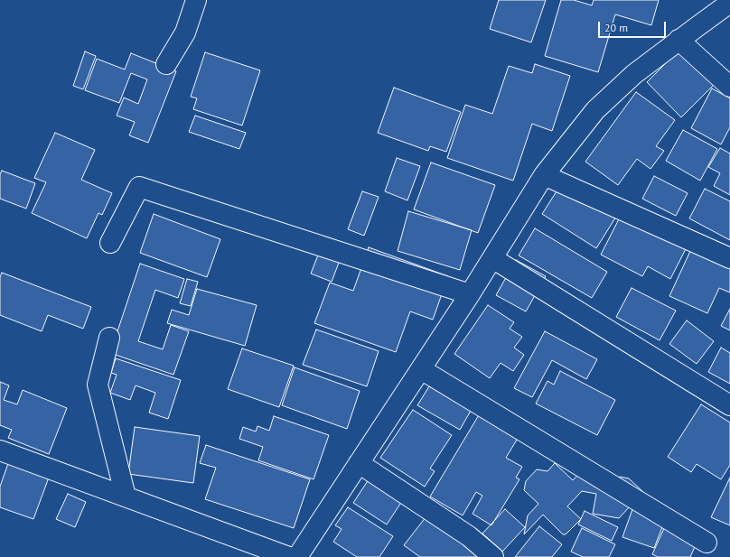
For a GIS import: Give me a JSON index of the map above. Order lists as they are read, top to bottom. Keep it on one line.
{"scale_bar":"20 m"}
